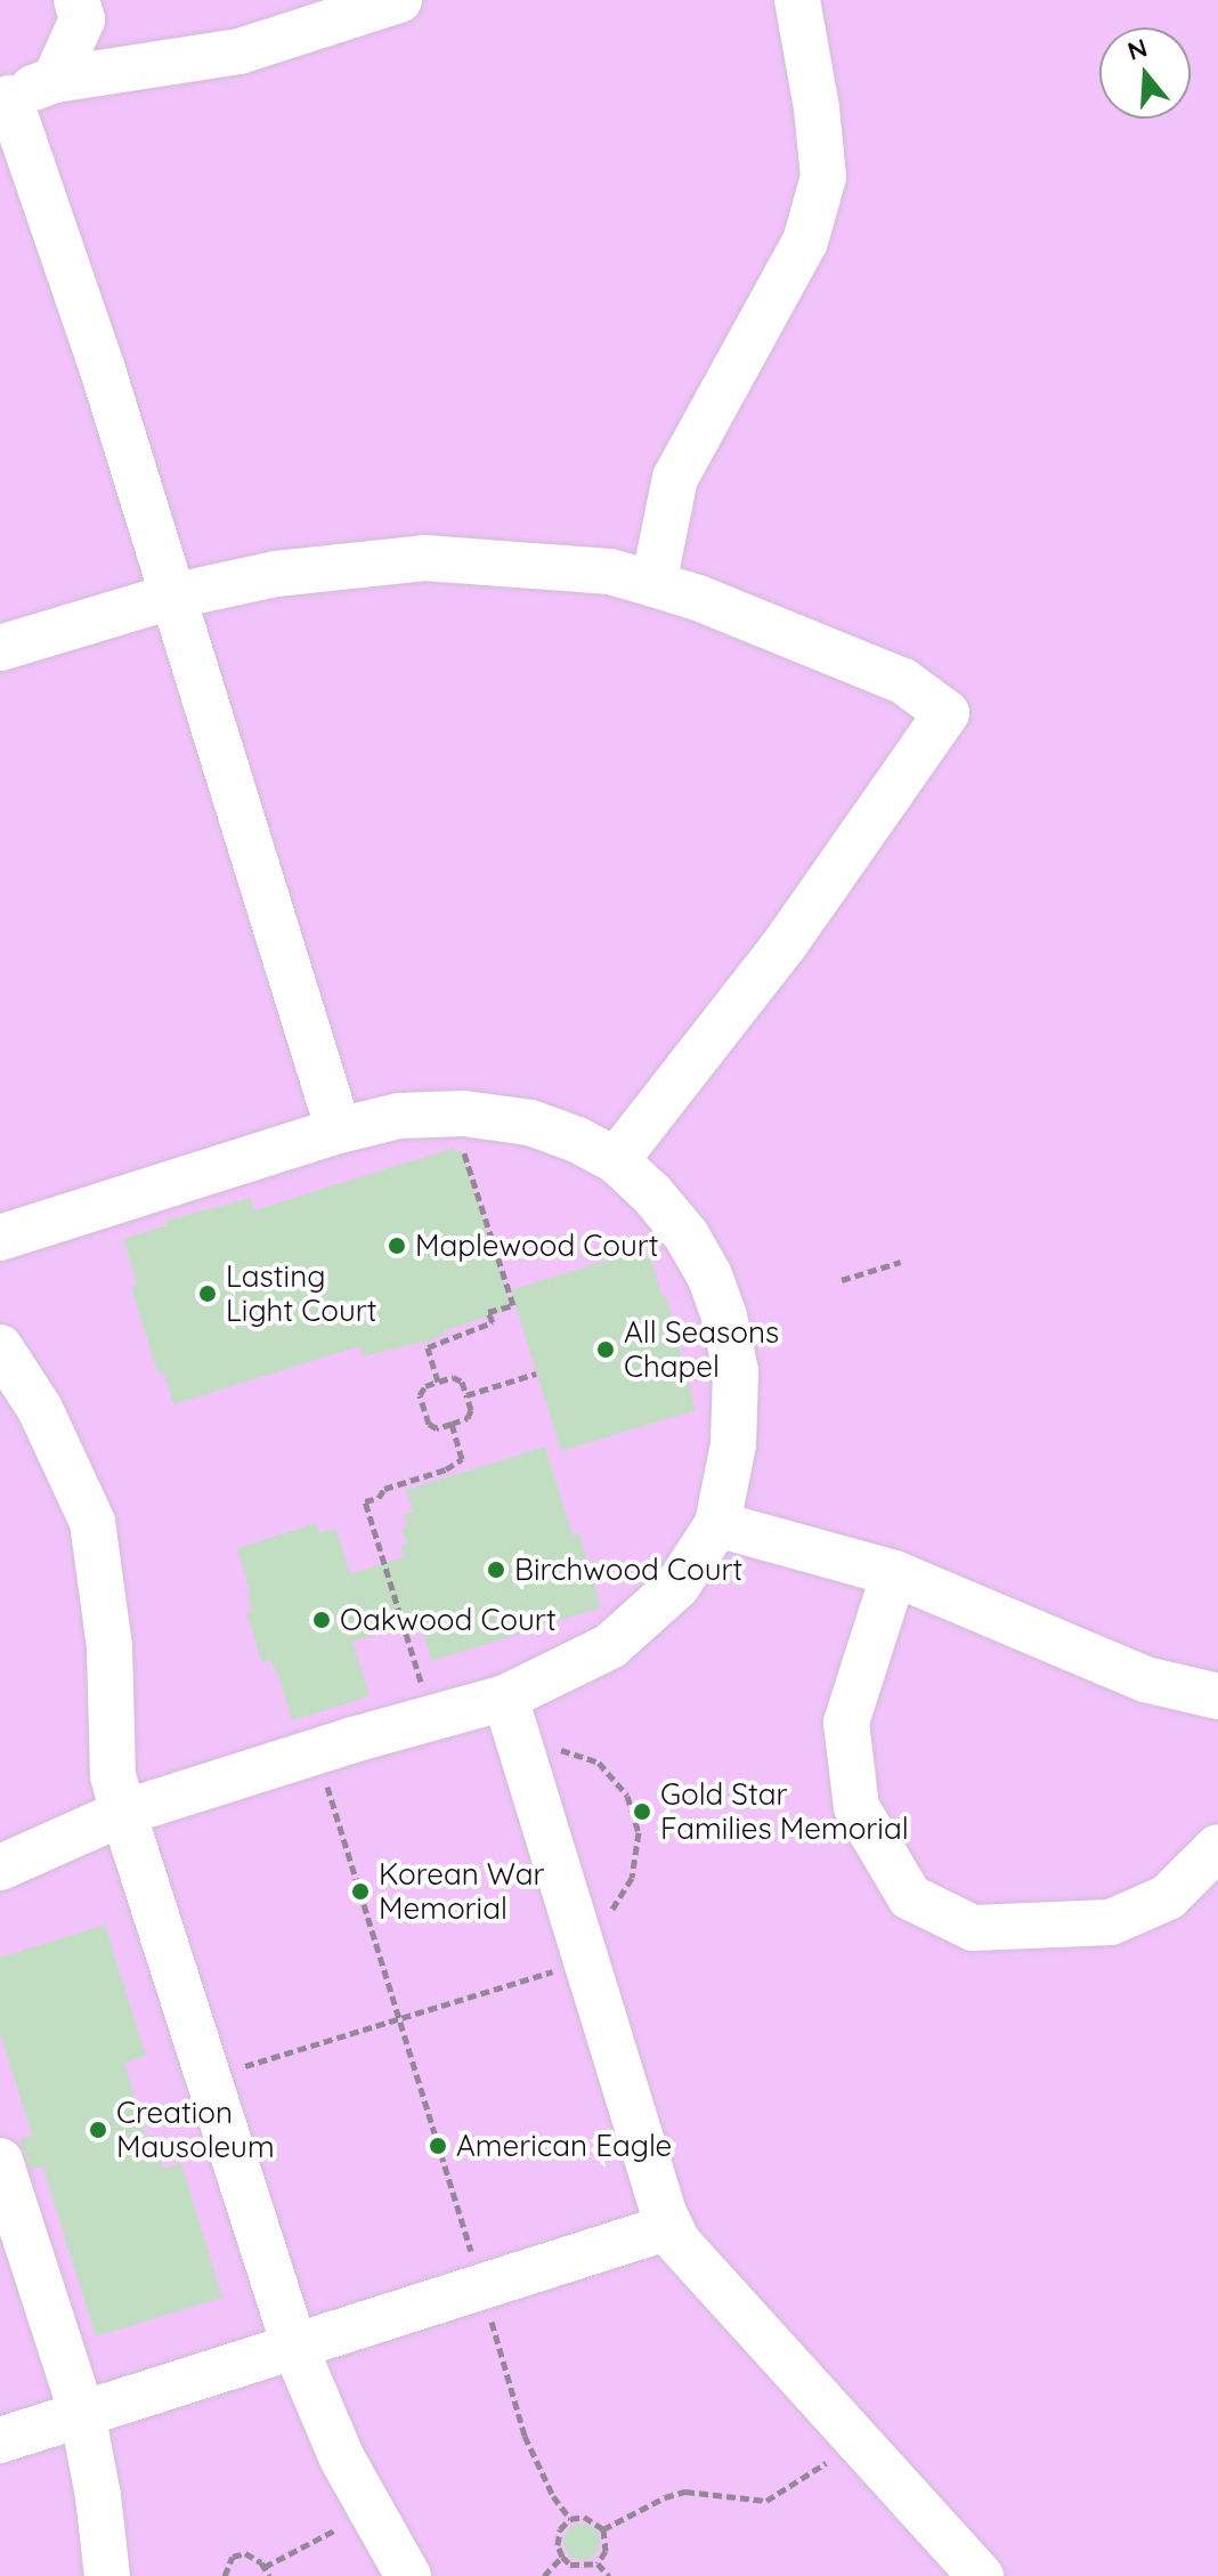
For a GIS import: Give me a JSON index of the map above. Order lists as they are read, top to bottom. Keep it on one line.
{"places":["Maplewood Court","Lasting Light Court","All Seasons Chapel","Birchwood Court","Oakwood Court","Gold Star Families Memorial","Korean War Memorial","Creation Mausoleum","American Eagle"],"north":"top"}
